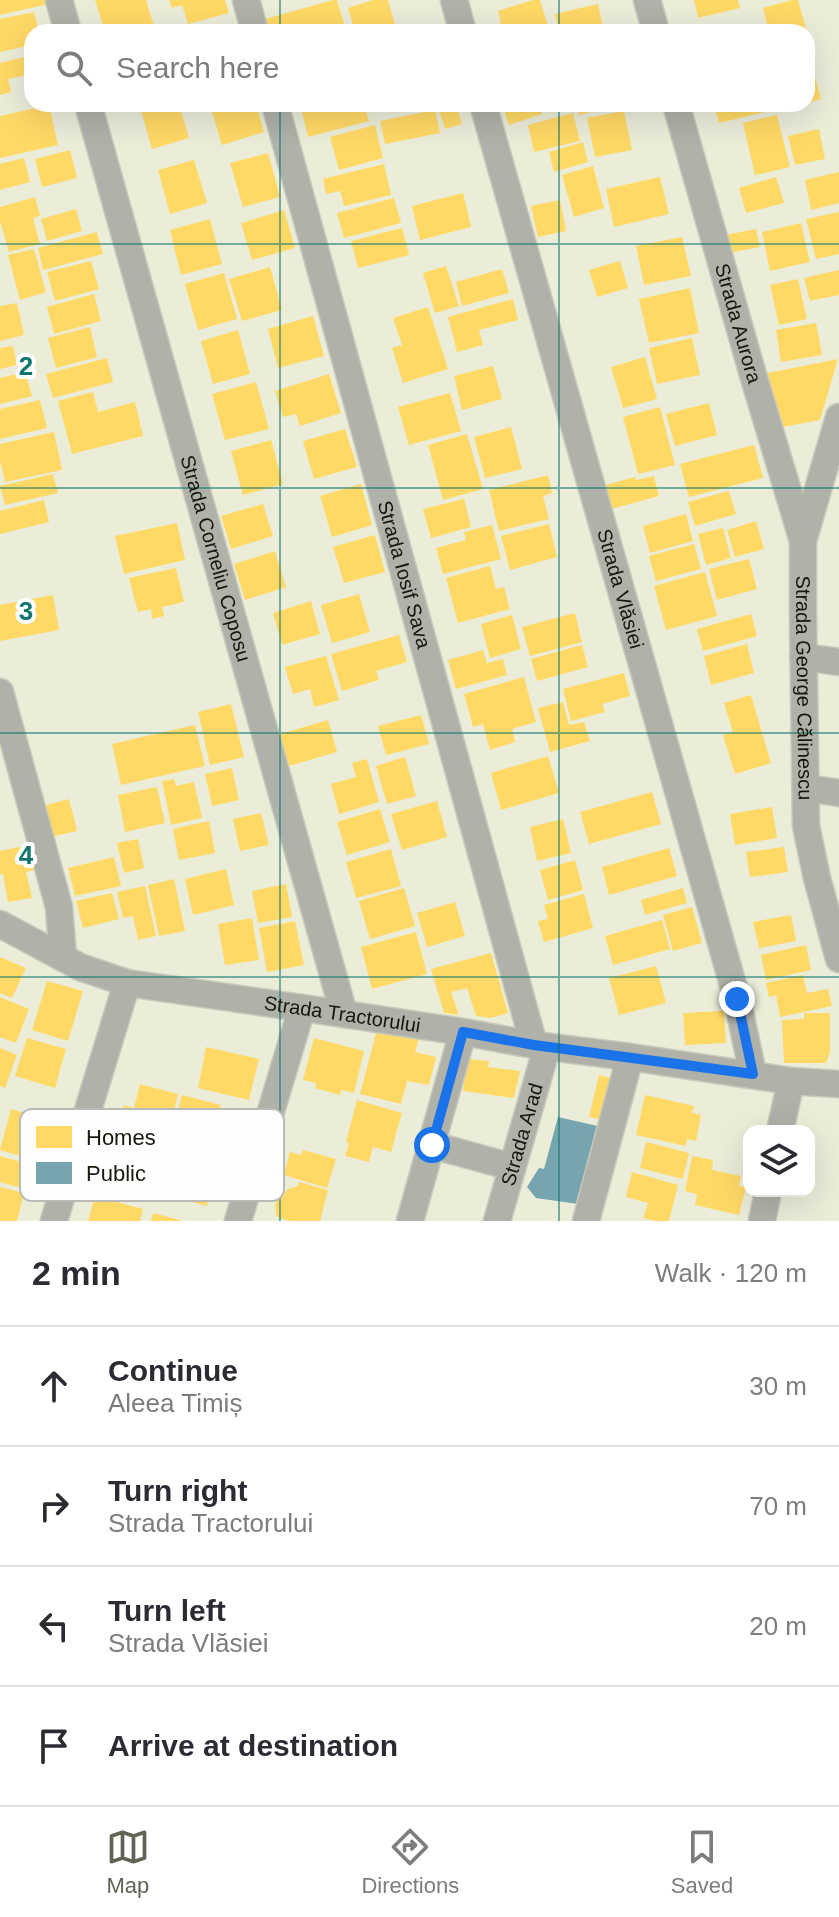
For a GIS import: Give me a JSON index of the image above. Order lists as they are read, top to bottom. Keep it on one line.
{"streets":{"street":["Strada Aurora","Strada Corneliu Coposu","Strada Iosif Sava","Strada Vlăsiei","Strada George Călinescu","Strada Tractorului","Strada Arad"]},"crossings":[["Strada Aurora","Strada George Călinescu"],["Strada Corneliu Coposu","Strada Tractorului"],["Strada Iosif Sava","Strada Tractorului"],["Strada Iosif Sava","Strada Arad"],["Strada Vlăsiei","Strada Tractorului"],["Strada Tractorului","Strada Arad"]],"legend":["Homes","Public"],"page":{"search":"Search here","heading":["2 min","Walk · 120 m"],"list":[["Continue","Aleea Timiș","30 m"],["Turn right","Strada Tractorului","70 m"],["Turn left","Strada Vlăsiei","20 m"],"Arrive at destination"],"nav":["Map","Directions","Saved"]},"grid":{"rows":["2","3","4"]}}
